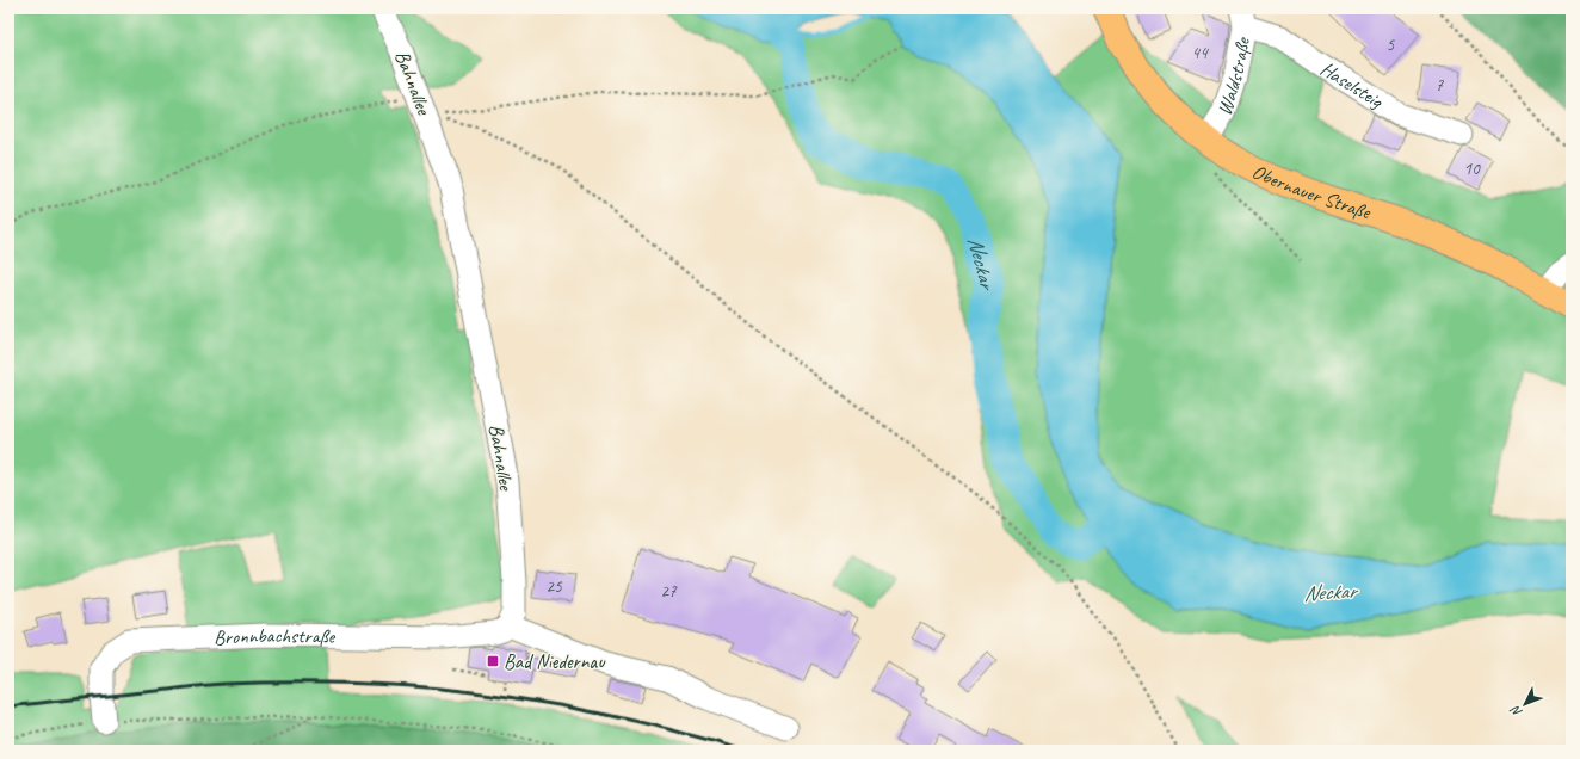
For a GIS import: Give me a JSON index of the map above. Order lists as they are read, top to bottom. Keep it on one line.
{"streets":{"main road":["Obernauer Straße"],"street":["Waldstraße","Bahnallee","Haselsteig","Bronnbachstraße"]},"crossings":[["Waldstraße","Haselsteig"],["Waldstraße","Obernauer Straße"],["Bahnallee","Bronnbachstraße"]],"water":["Neckar"],"places":{"transit":["Bad Niedernau"]},"house_numbers":["5","44","7","10","25","27"],"north":"bottom left"}
